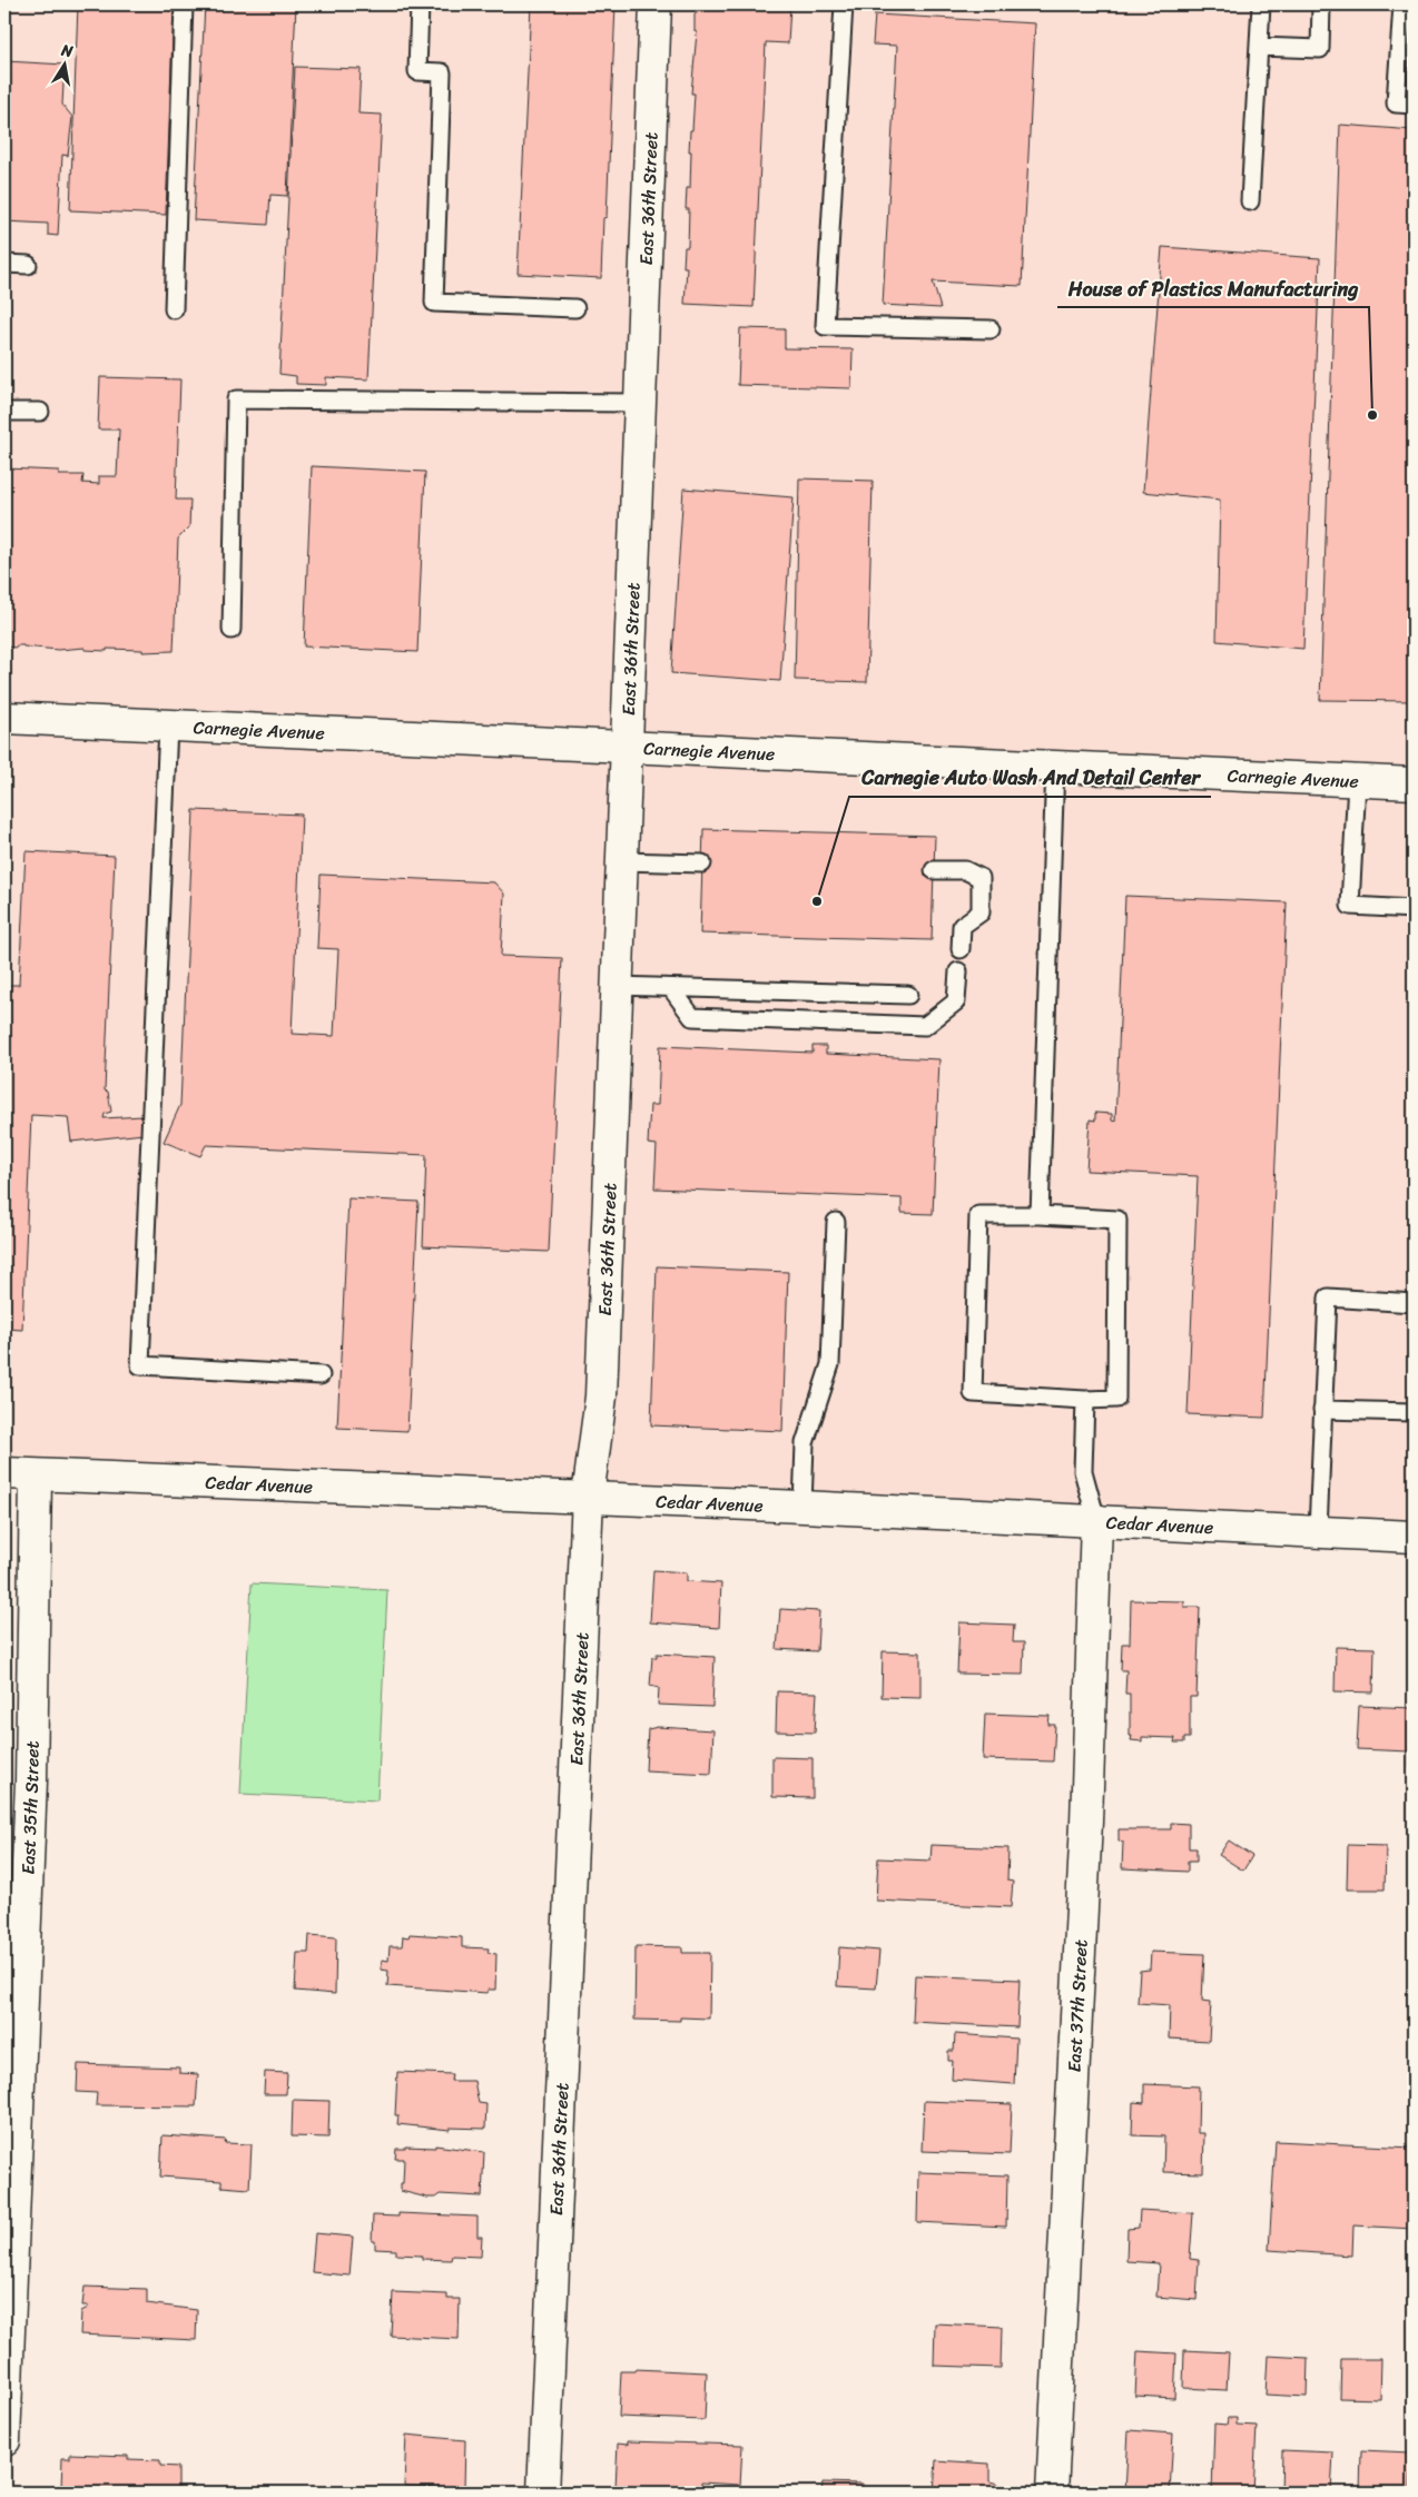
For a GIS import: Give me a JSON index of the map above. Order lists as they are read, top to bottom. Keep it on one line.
{"streets":{"street":["East 36th Street","Carnegie Avenue","Cedar Avenue","East 35th Street","East 37th Street"]},"crossings":[["East 36th Street","Carnegie Avenue"],["East 36th Street","Cedar Avenue"],["Cedar Avenue","East 35th Street"],["Cedar Avenue","East 37th Street"]],"places":["House of Plastics Manufacturing","Carnegie Auto Wash And Detail Center"],"north":"top"}
